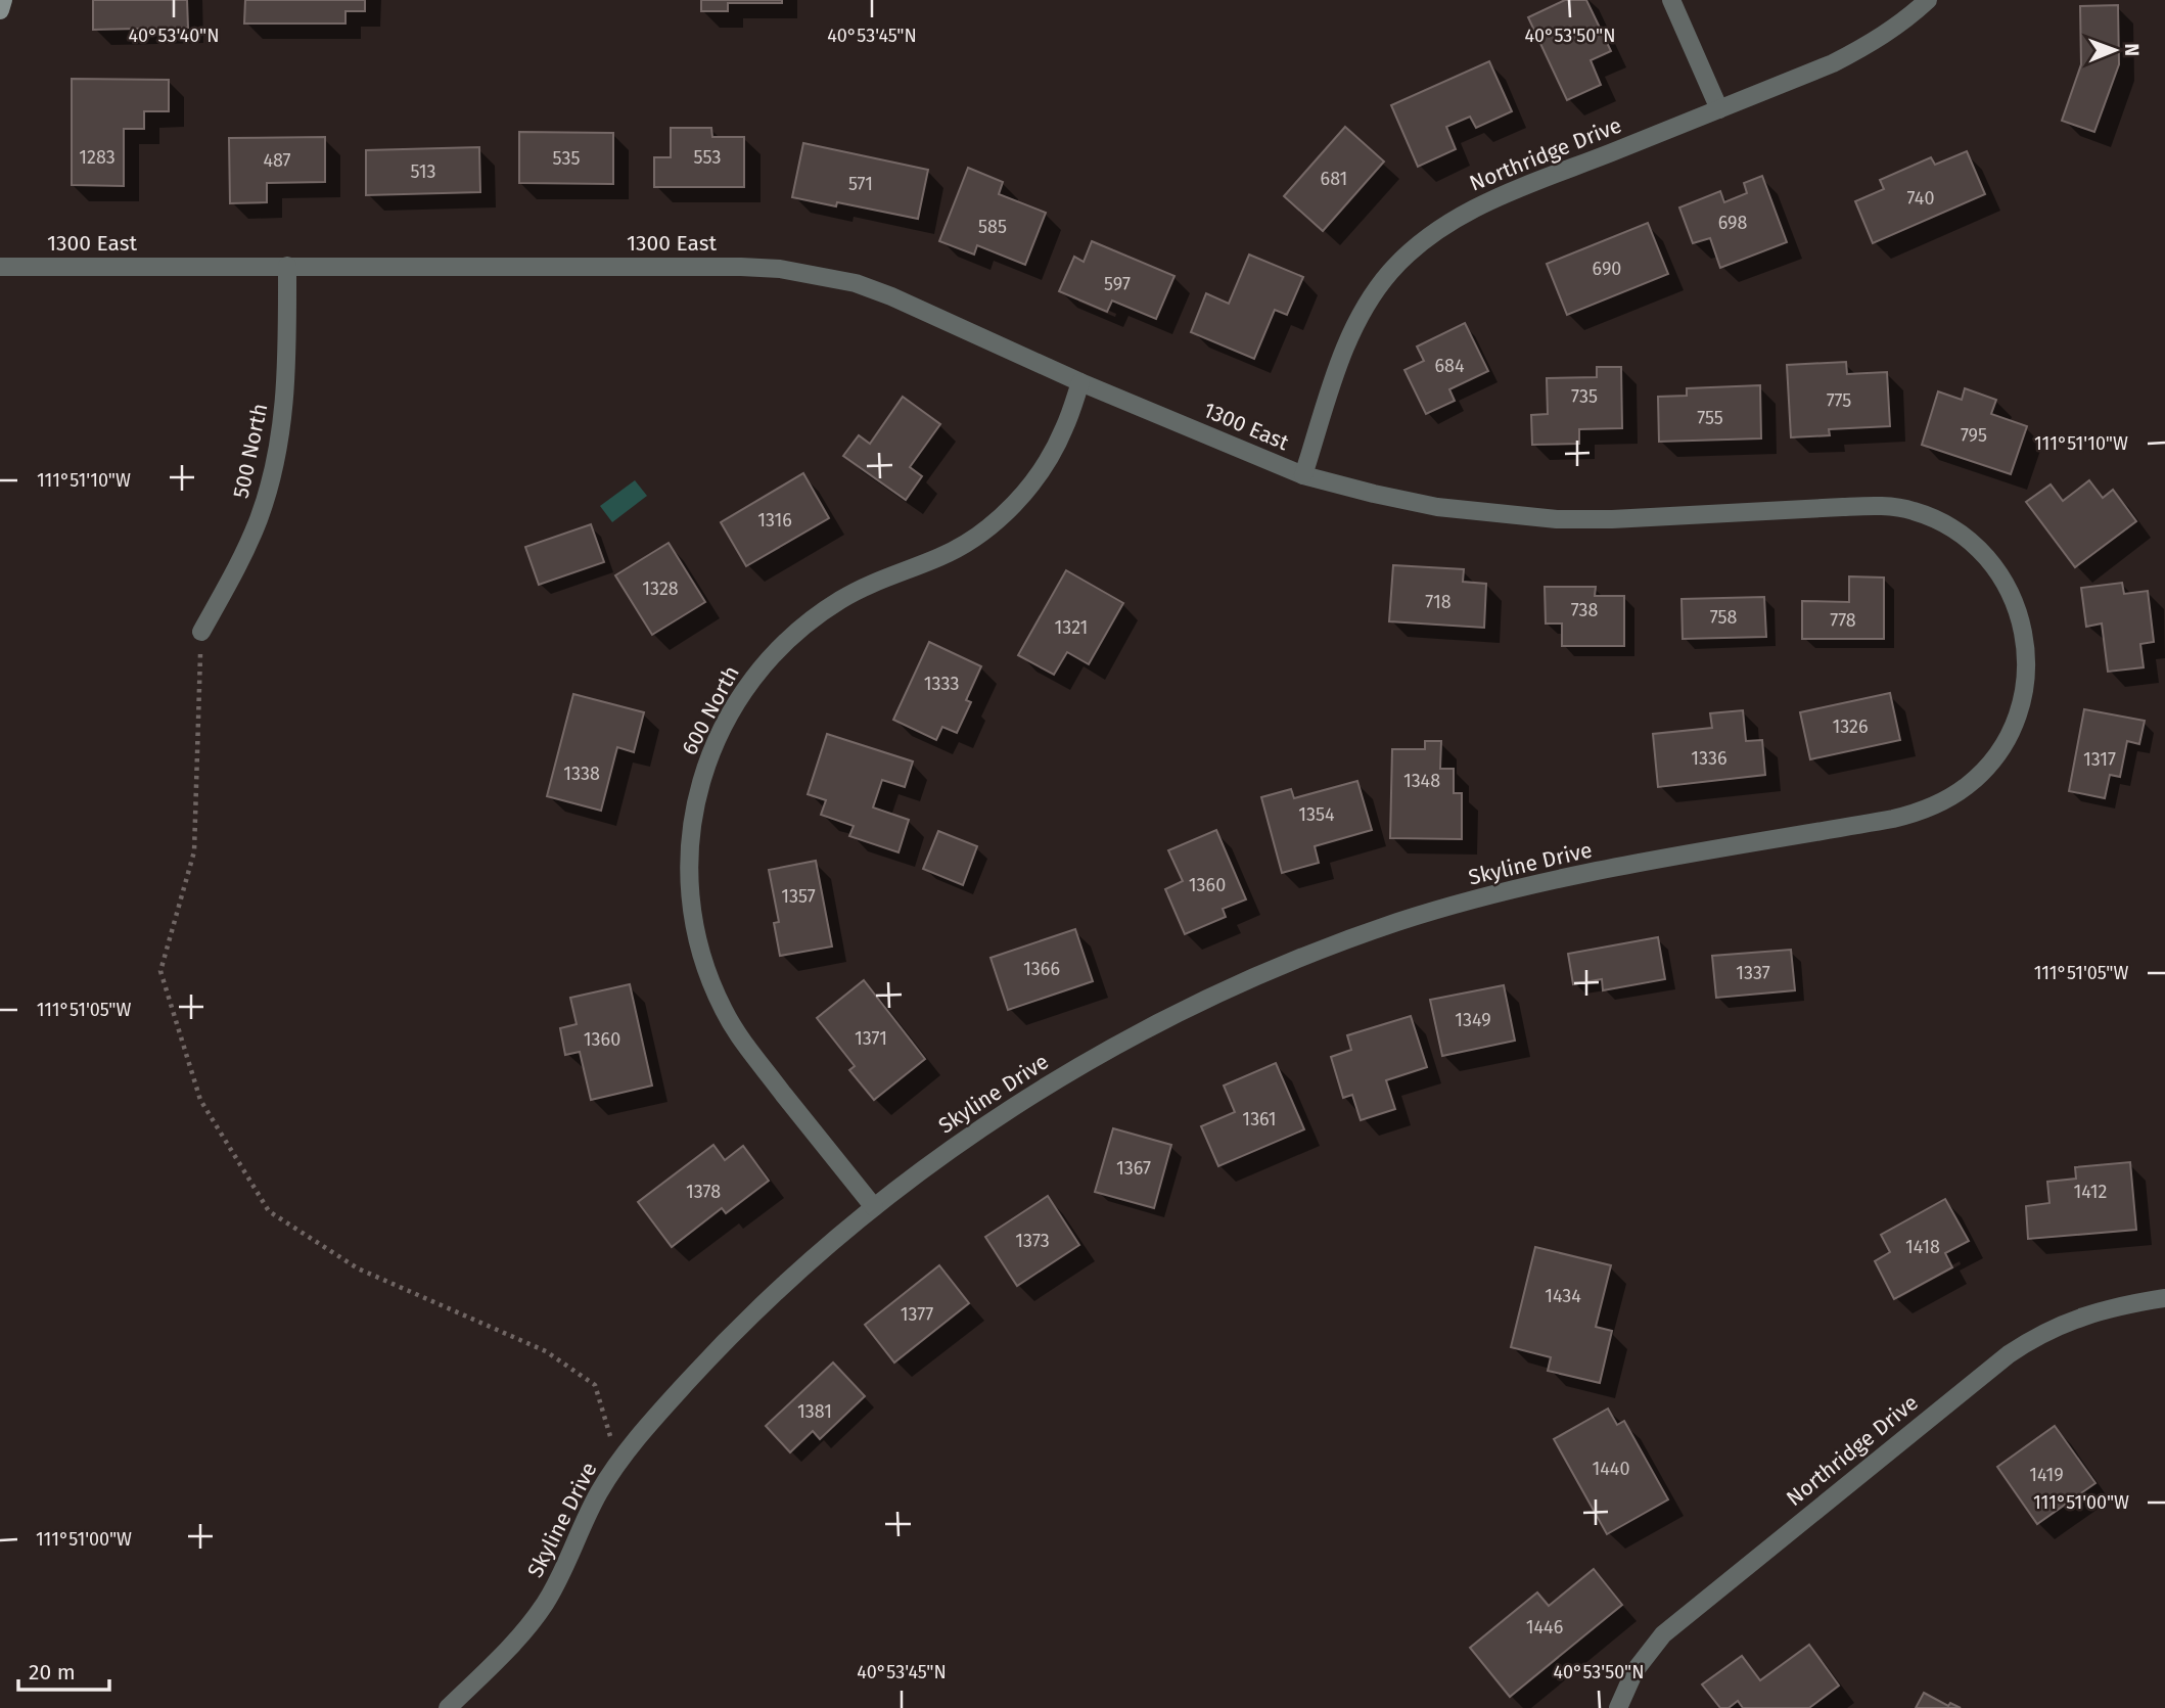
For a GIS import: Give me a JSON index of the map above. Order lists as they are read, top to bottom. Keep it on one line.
{"streets":{"street":["Northridge Drive","1300 East","500 North","600 North","Skyline Drive"]},"crossings":[["Northridge Drive","1300 East"],["Northridge Drive","Skyline Drive"],["1300 East","500 North"],["1300 East","600 North"],["1300 East","Skyline Drive"],["600 North","Skyline Drive"]],"house_numbers":["1283","553","535","487","513","681","571","740","698","585","690","597","684","735","775","755","795","1316","1328","718","738","758","778","1321","1333","1326","1336","1317","1338","1348","1354","1360","1357","1366","1337","1349","1371","1360","1361","1367","1378","1412","1373","1418","1434","1377","1381","1440","1419","1446"],"scale_bar":"20 m","north":"right","coordinates":["40°53'40\"N","40°53'45\"N","40°53'50\"N","111°51'10\"W","111°51'05\"W","111°51'00\"W"]}
